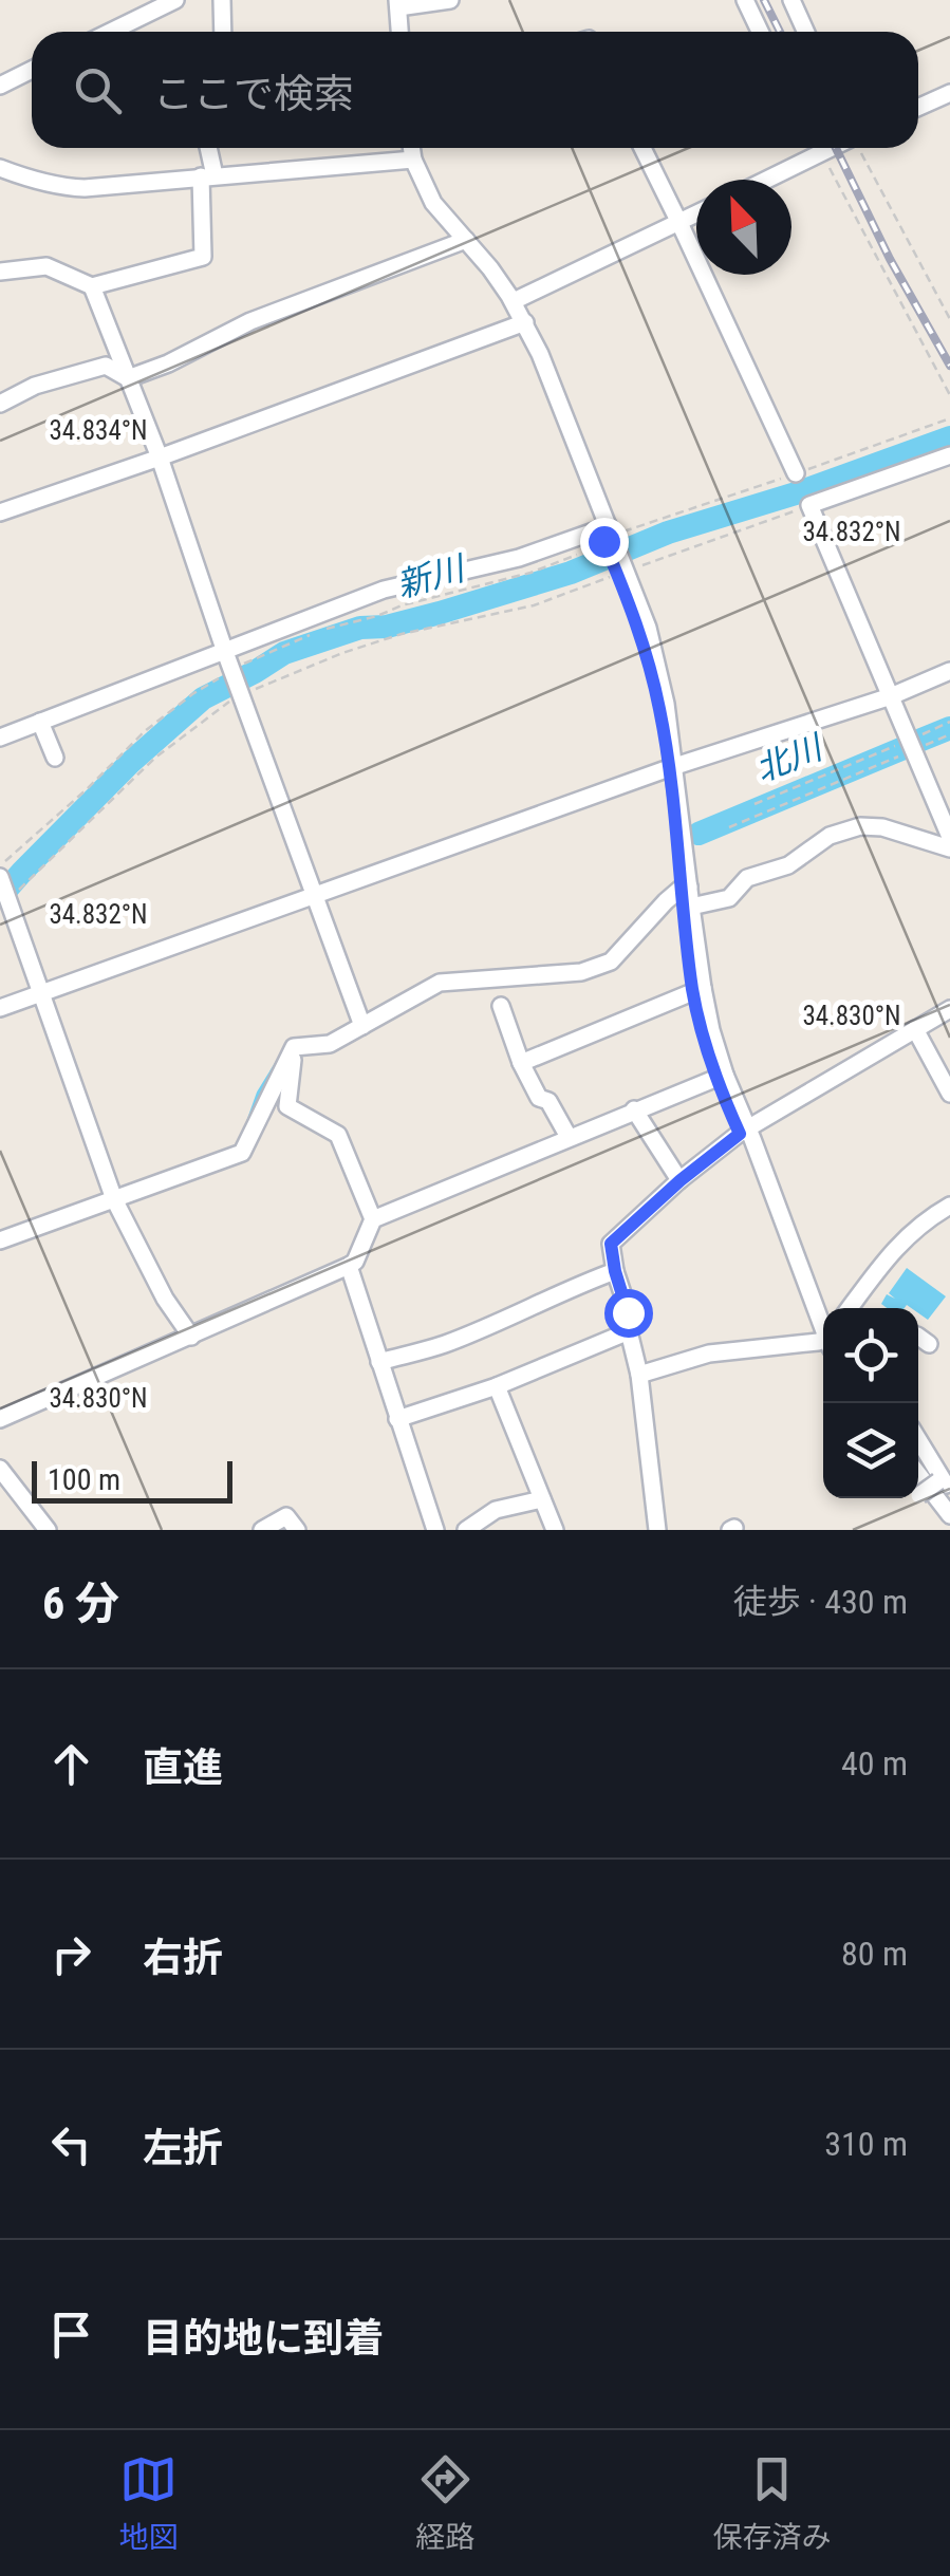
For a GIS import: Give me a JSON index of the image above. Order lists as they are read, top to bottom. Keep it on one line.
{"water":["新川","北川"],"scale_bar":"100 m","north":"top left","page":{"search":"ここで検索","scale":"100 m","heading":["6 分","徒歩 · 430 m"],"list":[["直進","40 m"],["右折","80 m"],["左折","310 m"],"目的地に到着"],"nav":["地図","経路","保存済み"]},"coordinates":["34.834°N","34.832°N","34.830°N"]}
